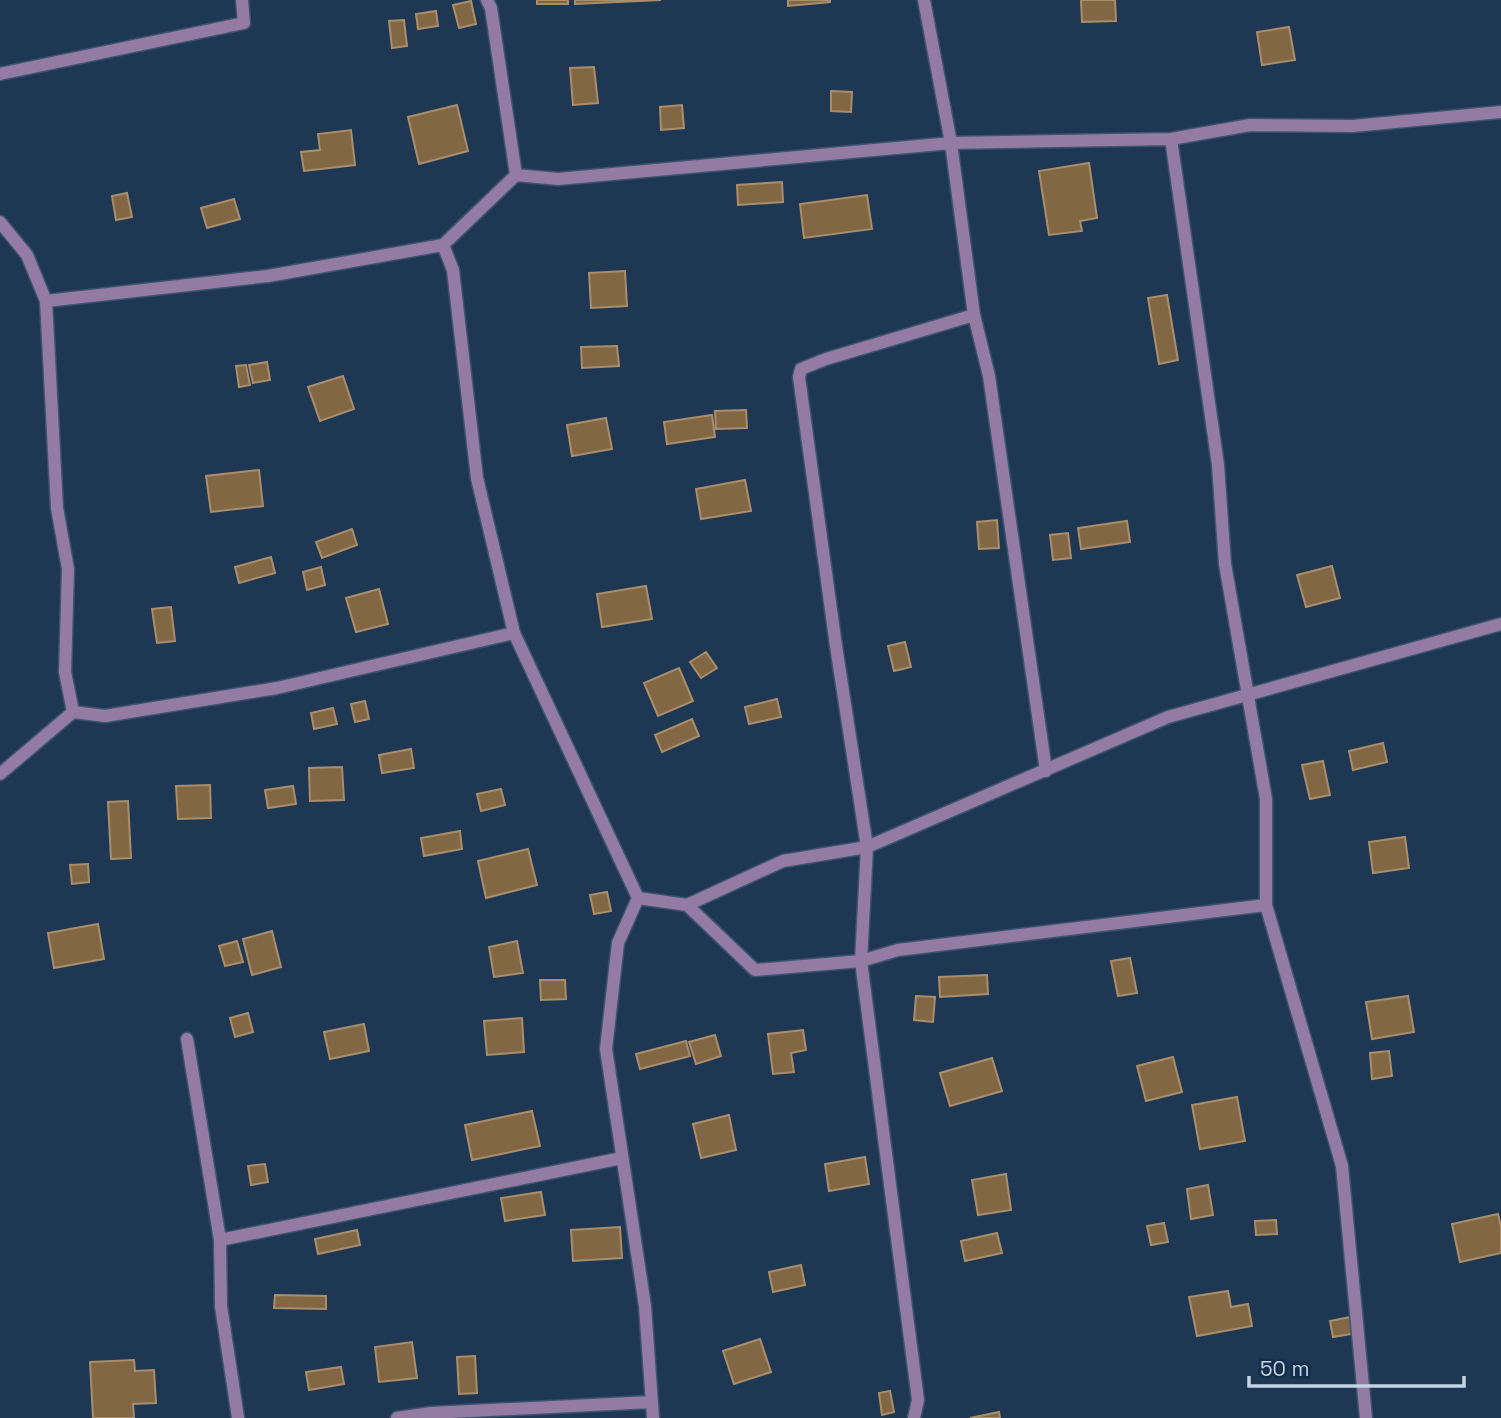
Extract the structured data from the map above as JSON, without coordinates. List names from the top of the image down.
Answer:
{
  "scale_bar": "50 m"
}
